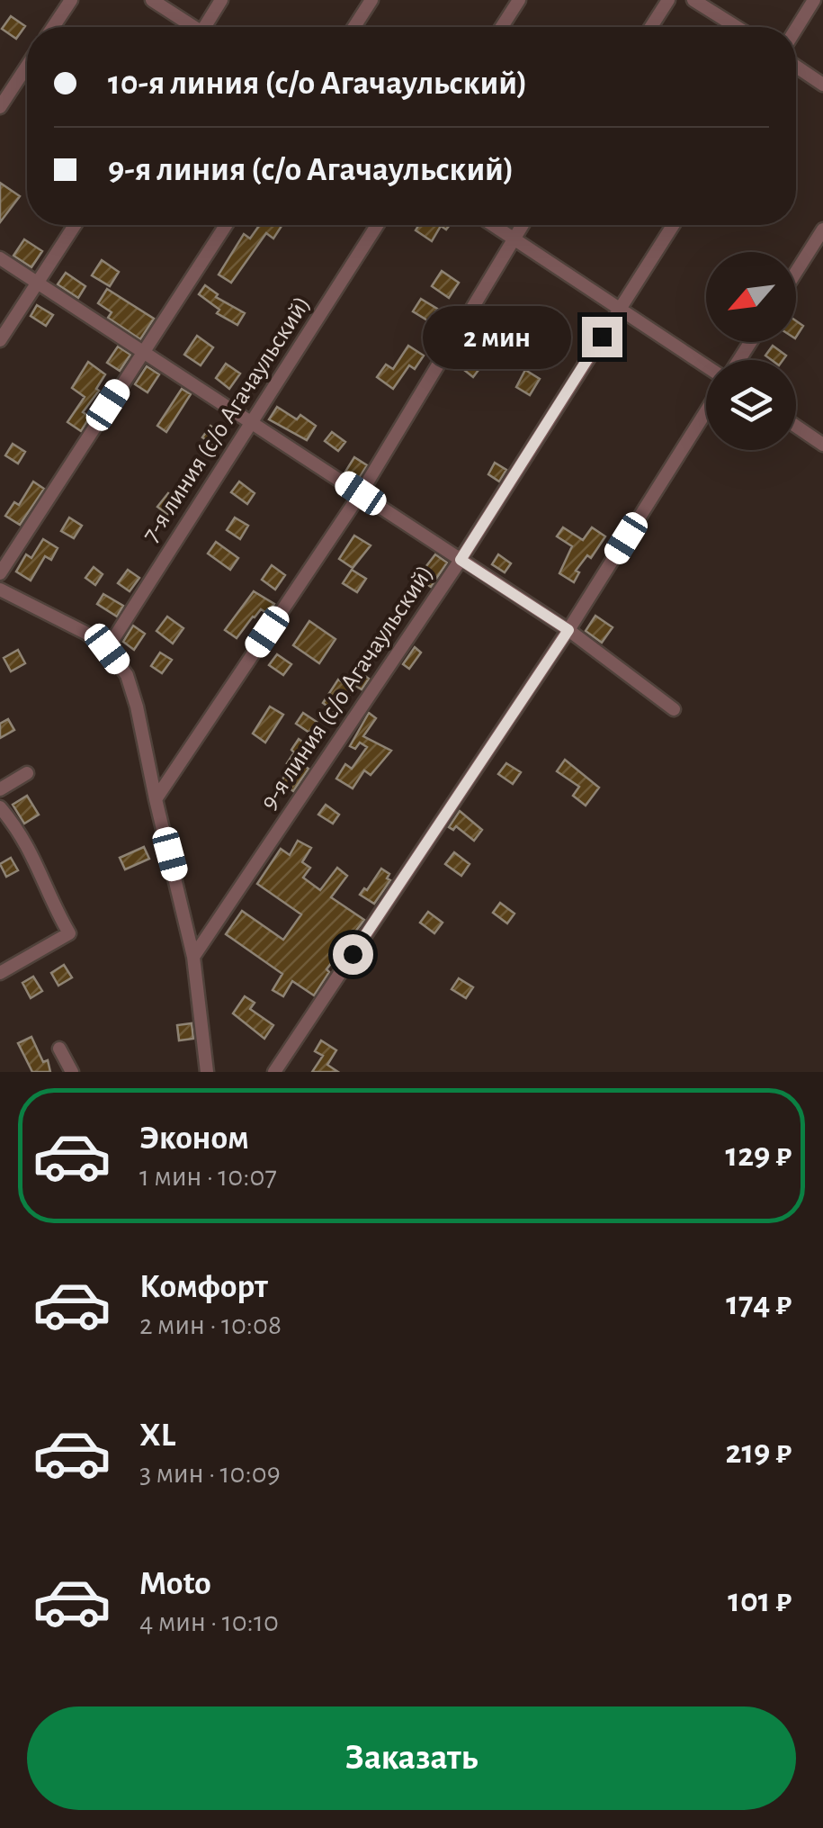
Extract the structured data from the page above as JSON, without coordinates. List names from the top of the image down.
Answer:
{
  "streets": {
    "street": ["7-я линия (с/о Агачаульский)", "9-я линия (с/о Агачаульский)"]
  },
  "north": "bottom left",
  "page": {
    "banner": ["10-я линия (с/о Агачаульский)", "9-я линия (с/о Агачаульский)"],
    "bubble": "2 мин",
    "list": [
      {
        "name": "Эконом",
        "note": "1 мин · 10:07",
        "value": "129 ₽"
      },
      {
        "name": "Комфорт",
        "note": "2 мин · 10:08",
        "value": "174 ₽"
      },
      {
        "name": "XL",
        "note": "3 мин · 10:09",
        "value": "219 ₽"
      },
      {
        "name": "Moto",
        "note": "4 мин · 10:10",
        "value": "101 ₽"
      }
    ],
    "buttons": "Заказать"
  }
}
